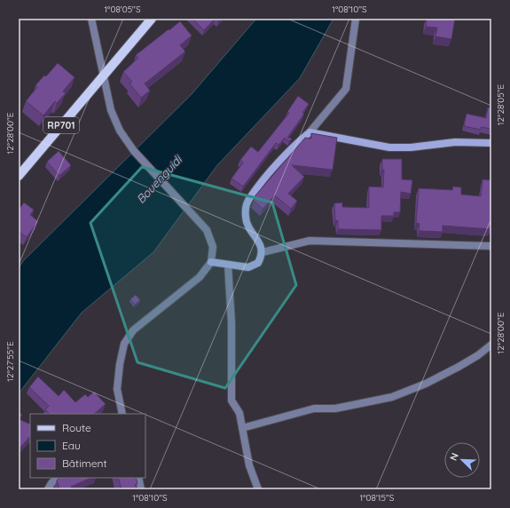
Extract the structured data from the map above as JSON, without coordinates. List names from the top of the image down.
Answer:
{
  "streets": {
    "main road": ["RP701"]
  },
  "water": ["Bouenguidi"],
  "legend": ["Route", "Eau", "Bâtiment"],
  "north": "top left",
  "coordinates": [
    "1°08'05\"S",
    "1°08'10\"S",
    "12°28'05\"E",
    "12°28'00\"E",
    "12°27'55\"E",
    "1°08'15\"S"
  ]
}
